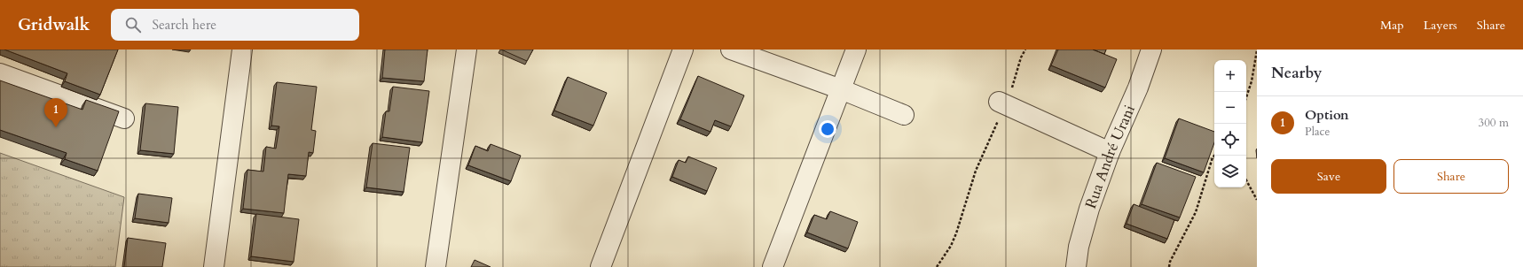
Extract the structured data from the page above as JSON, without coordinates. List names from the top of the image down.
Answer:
{
  "streets": {
    "street": ["Rua André Urani"]
  },
  "page": {
    "header": "Gridwalk",
    "search": "Search here",
    "nav": ["Map", "Layers", "Share"],
    "heading": "Nearby",
    "map_buttons": ["+", "−"],
    "list": [
      {
        "mark": "1",
        "name": "Option",
        "note": "Place",
        "value": "300 m"
      }
    ],
    "pins": "1",
    "buttons": ["Save", "Share"]
  }
}
